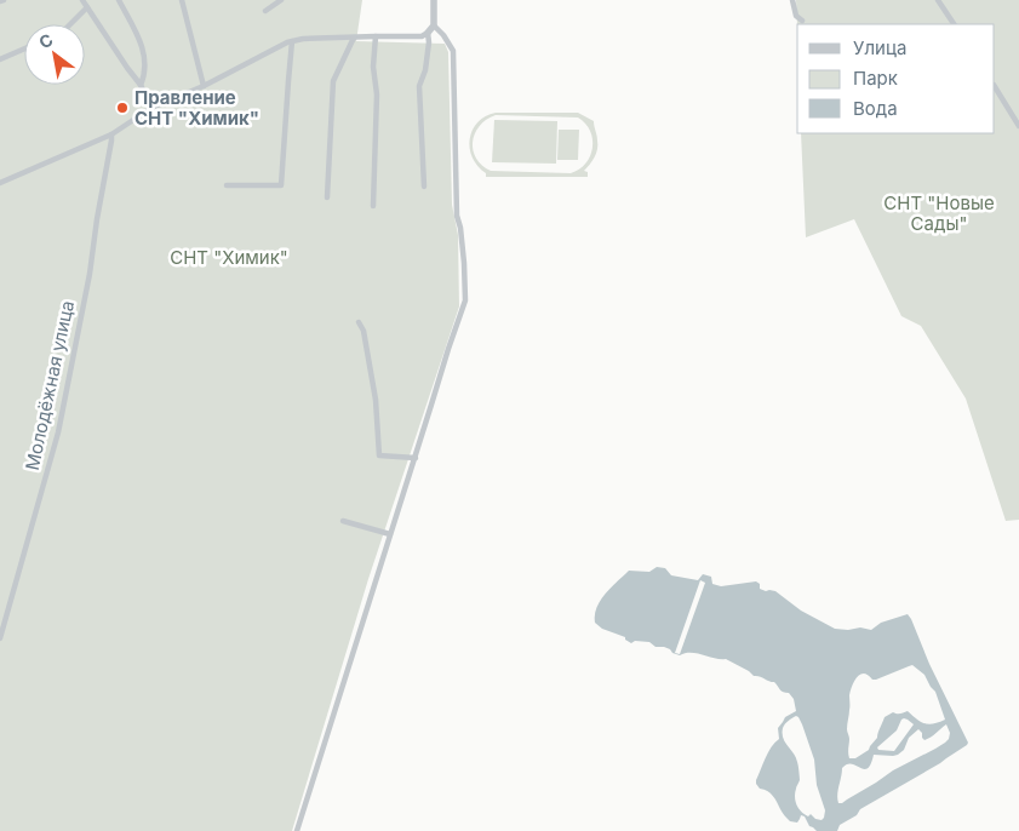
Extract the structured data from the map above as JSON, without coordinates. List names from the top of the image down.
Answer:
{
  "streets": {
    "street": ["Молодёжная улица"]
  },
  "parks": ["СНТ \"Новые Сады\"", "СНТ \"Химик\""],
  "places": ["Правление СНТ \"Химик\""],
  "legend": ["Улица", "Парк", "Вода"],
  "north": "top left"
}
